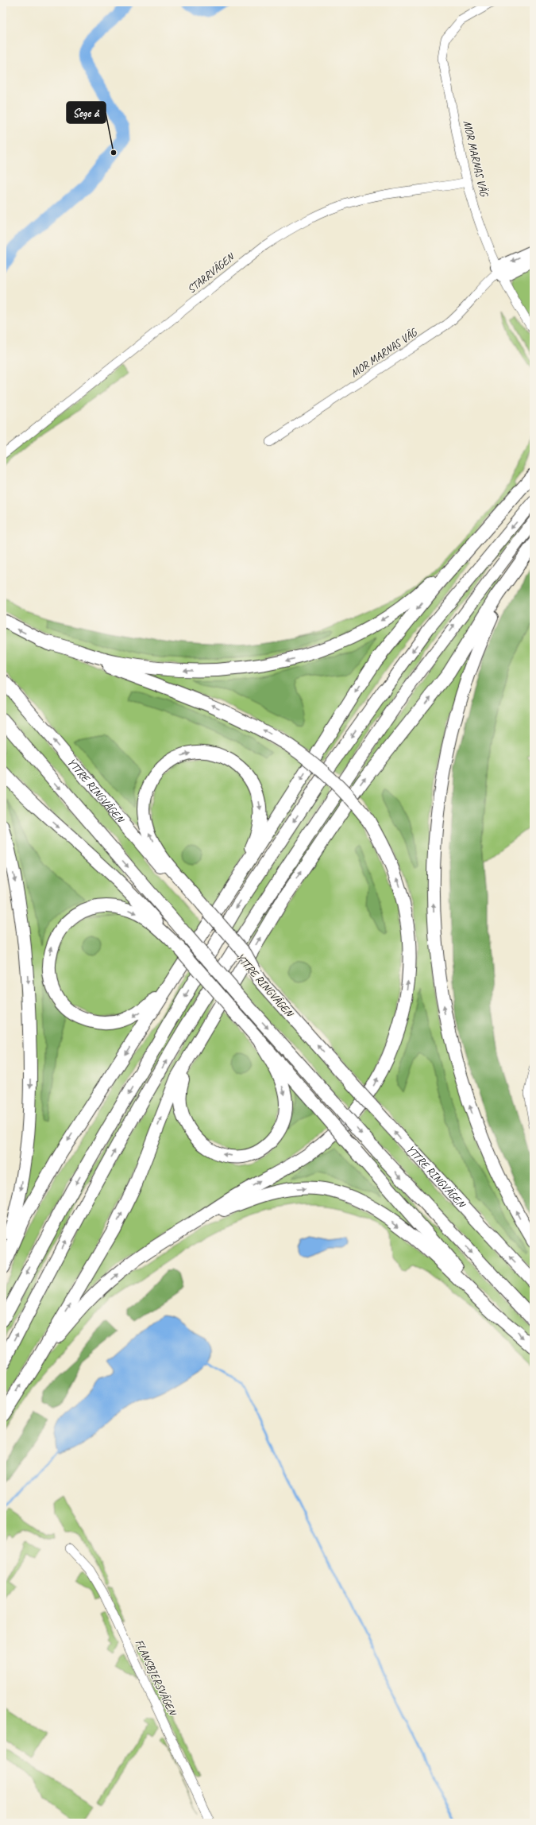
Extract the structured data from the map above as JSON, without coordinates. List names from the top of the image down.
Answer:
{
  "streets": {
    "highway": ["YTTRE RINGVÄGEN"],
    "street": ["MOR MARNAS VÄG", "STARRVÄGEN", "FLANSBJERSVÄGEN"]
  },
  "crossings": [
    ["MOR MARNAS VÄG", "STARRVÄGEN"]
  ],
  "places": ["Sege å"]
}
